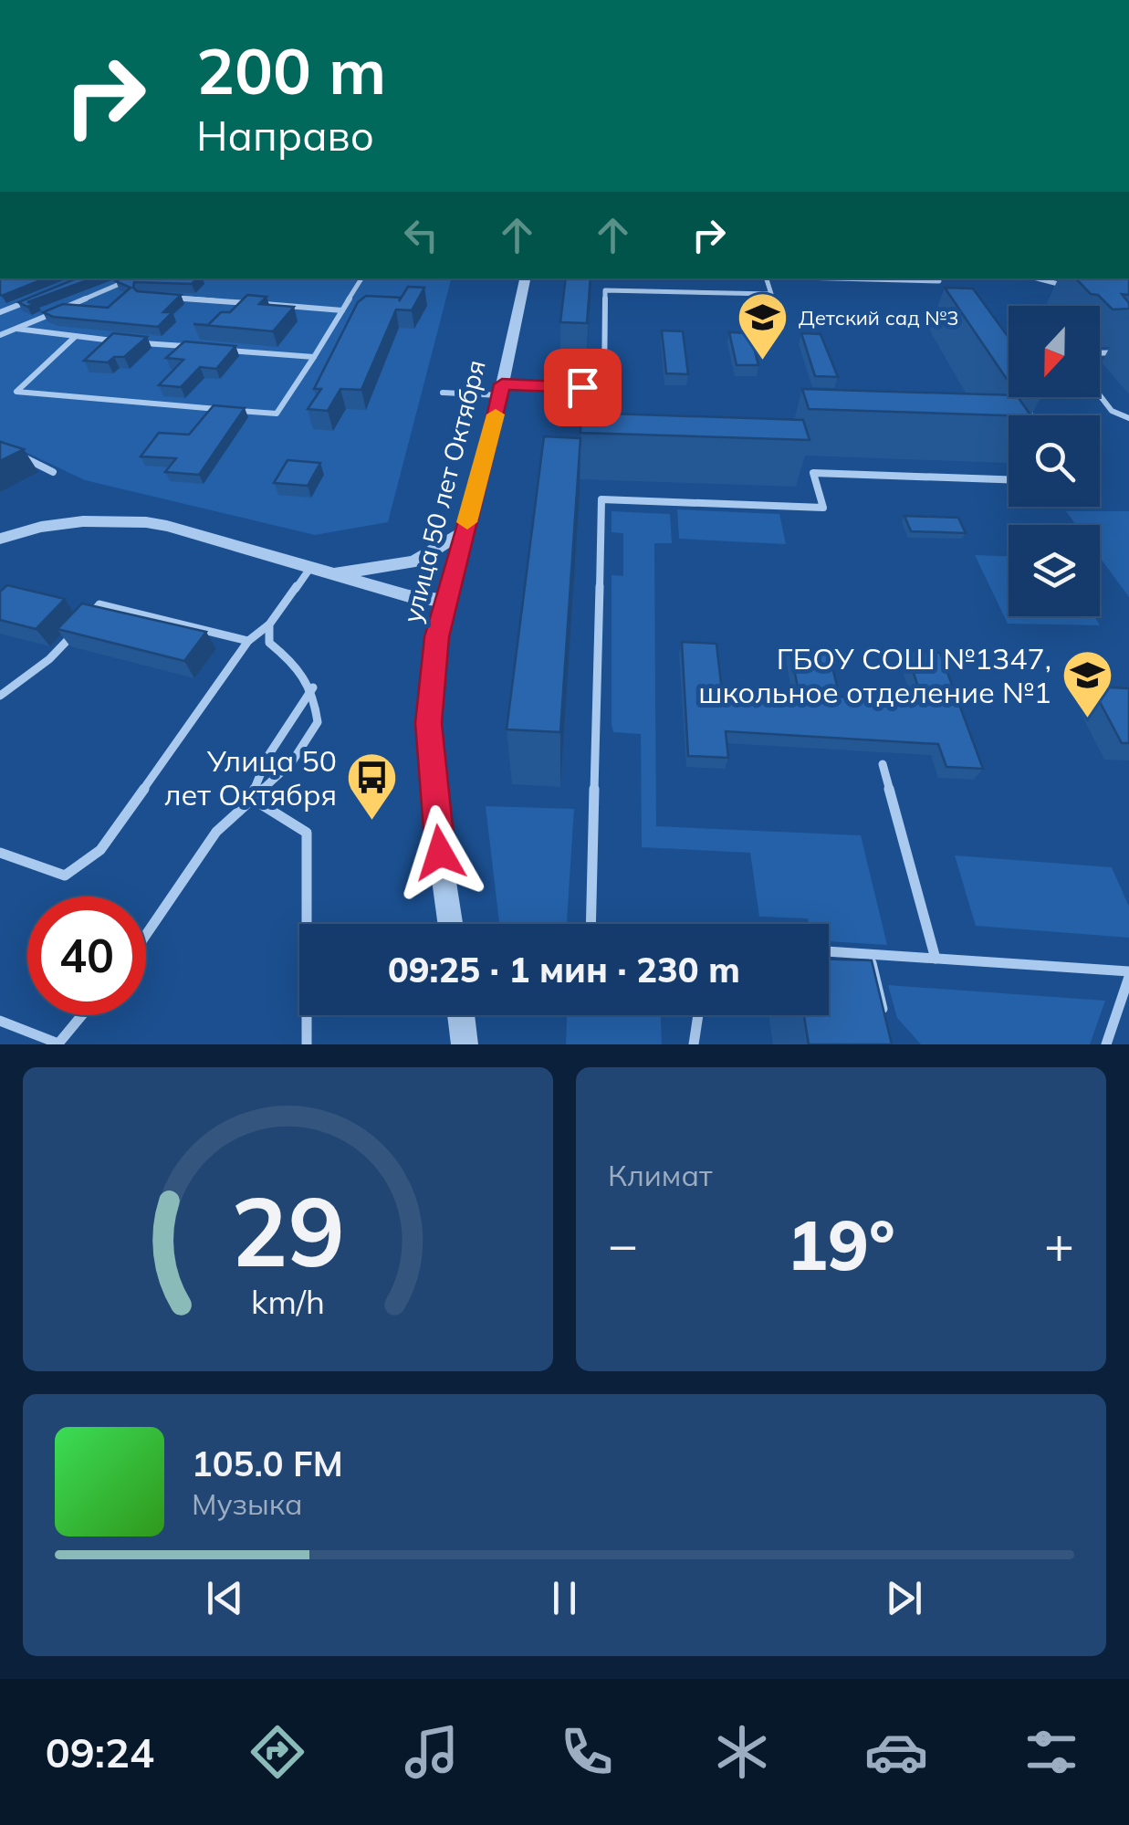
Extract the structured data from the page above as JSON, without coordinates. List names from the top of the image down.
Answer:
{
  "streets": {
    "street": ["улица 50 лет Октября"]
  },
  "places": {
    "school or university": ["Детский сад №3", "ГБОУ СОШ №1347, школьное отделение №1"],
    "bus stop": ["Улица 50 лет Октября"]
  },
  "north": "bottom",
  "page": {
    "turn": ["200 m", "Направо"],
    "limit": "40",
    "trip": "09:25 · 1 мин · 230 m",
    "tile": "Климат",
    "heat": ["−", "19°", "+"],
    "song": ["105.0 FM", "Музыка"],
    "tabs": "09:24",
    "gauge": ["29", "km/h"]
  }
}
